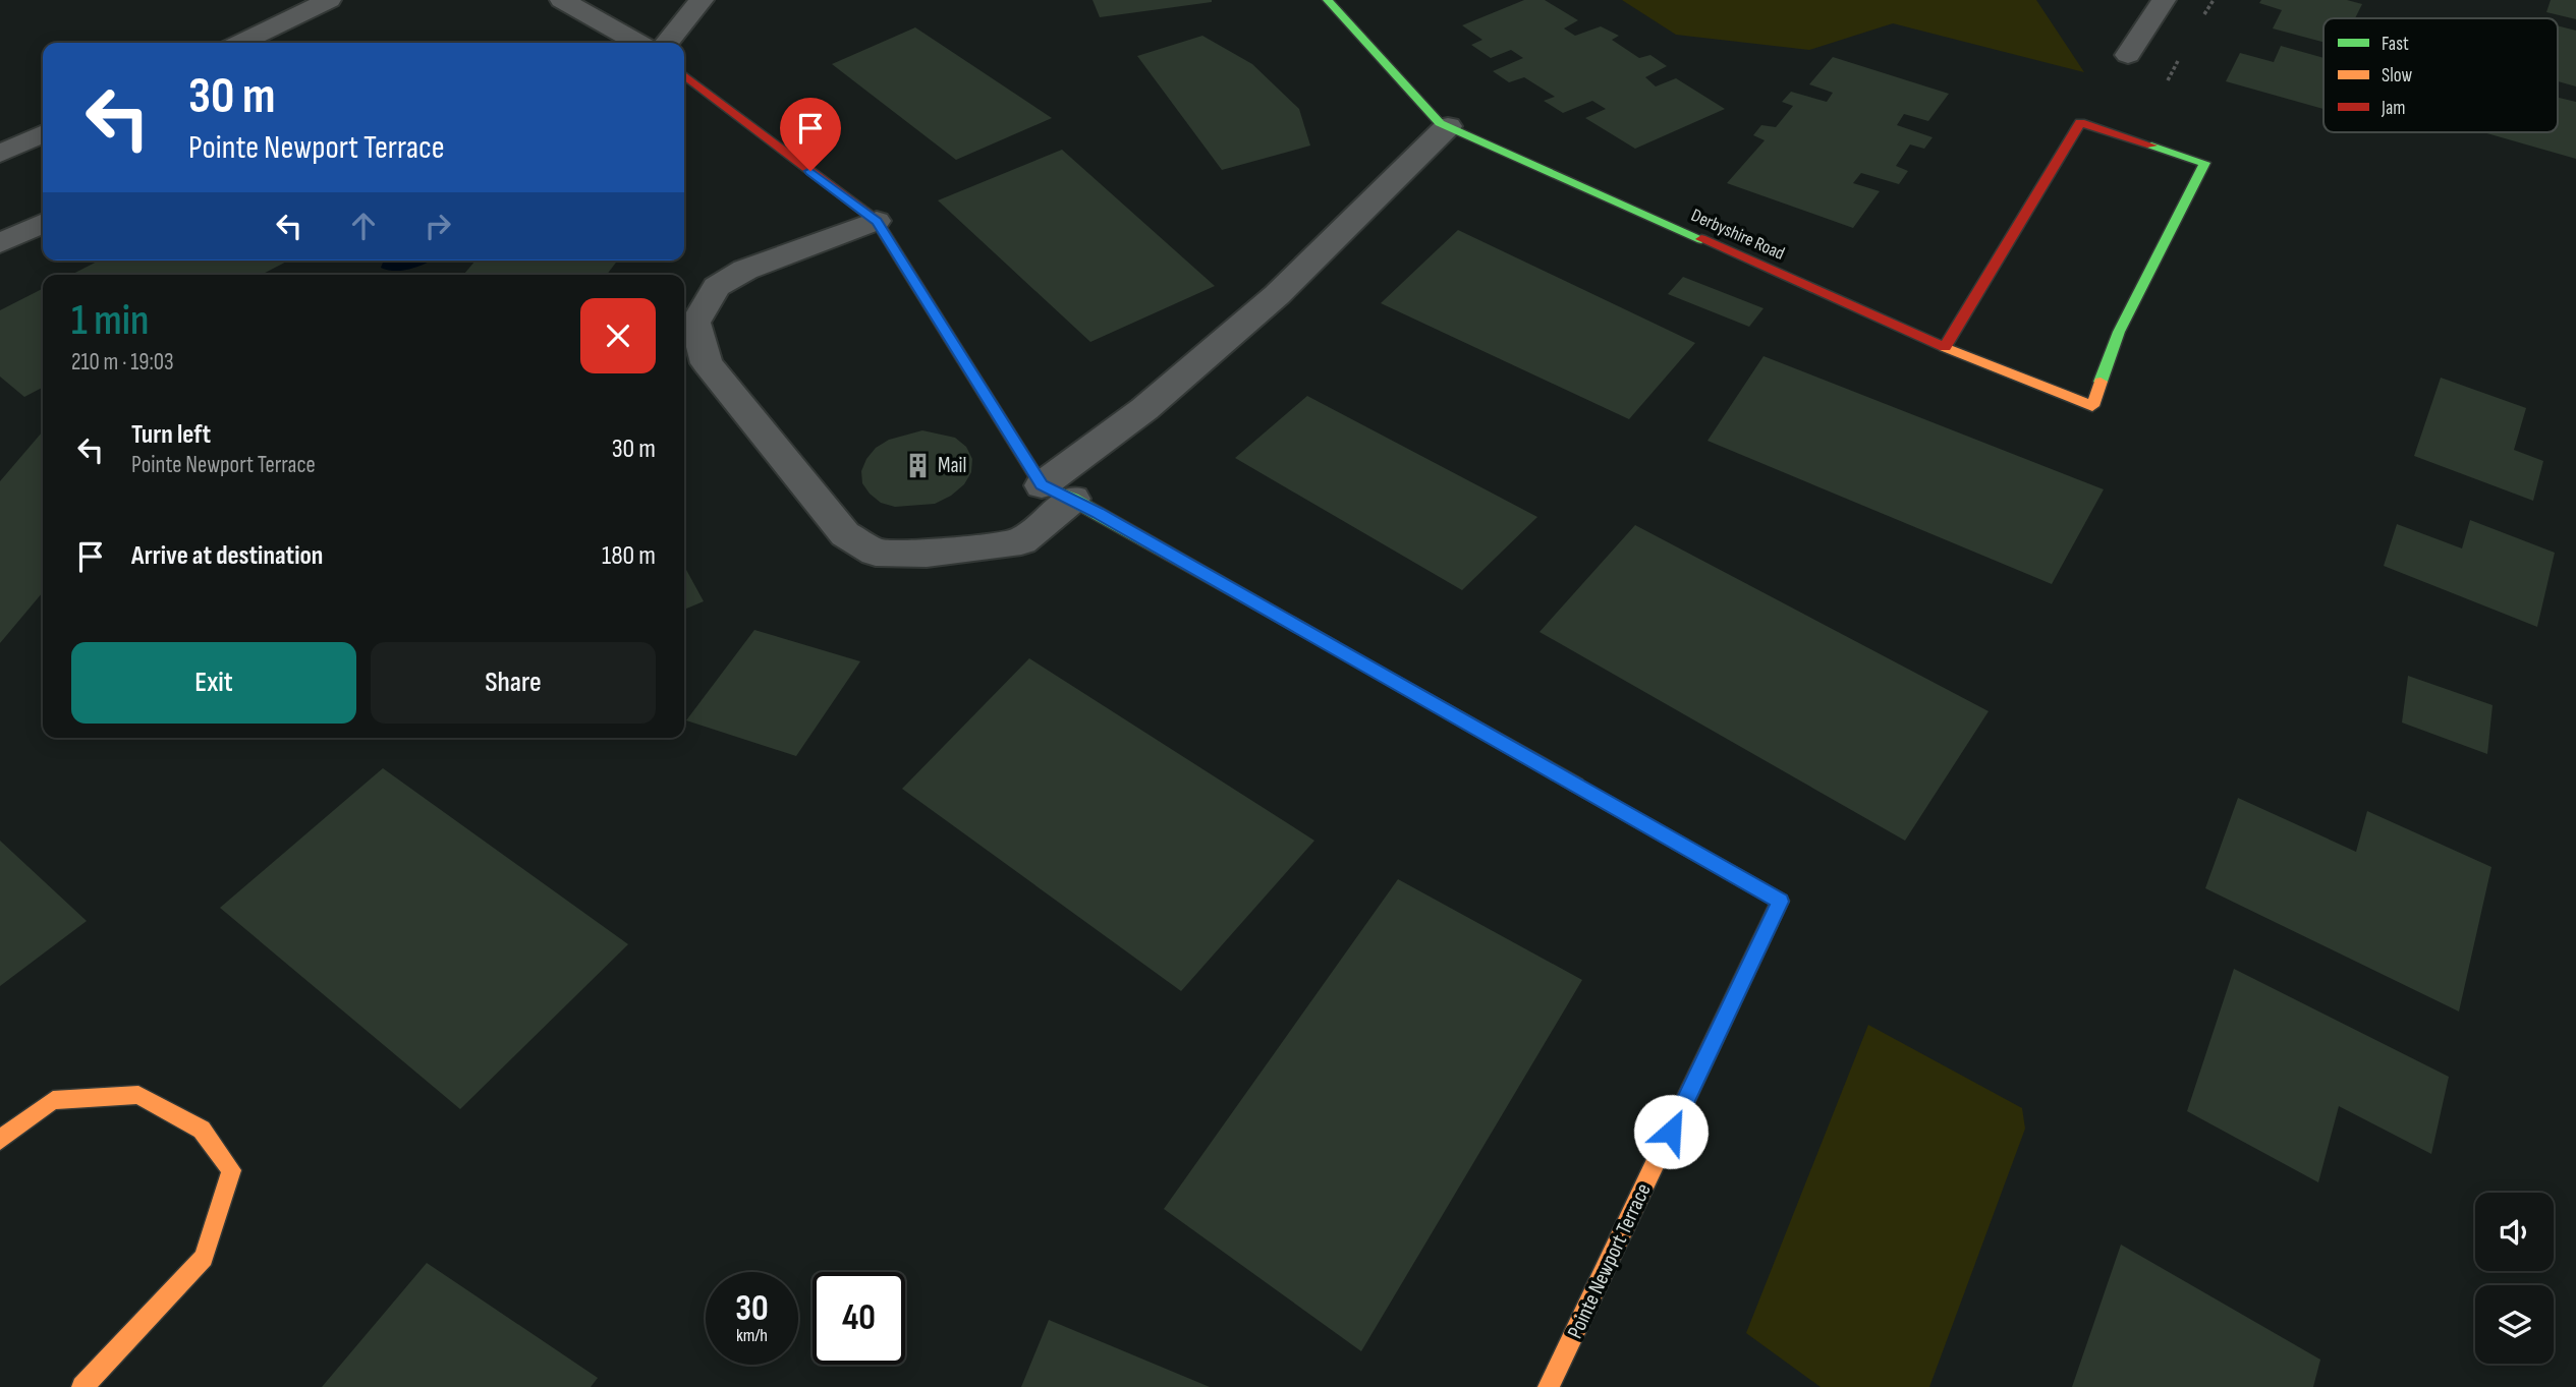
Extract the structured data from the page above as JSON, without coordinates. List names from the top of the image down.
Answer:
{
  "streets": {
    "street": ["Derbyshire Road", "Pointe Newport Terrace"]
  },
  "places": {
    "building": ["Mail"]
  },
  "legend": ["Fast", "Slow", "Jam"],
  "page": {
    "turn": ["30 m", "Pointe Newport Terrace"],
    "heading": ["1 min", "210 m · 19:03"],
    "list": [
      {
        "name": "Turn left",
        "note": "Pointe Newport Terrace",
        "value": "30 m"
      },
      {
        "name": "Arrive at destination",
        "value": "180 m"
      }
    ],
    "buttons": ["Exit", "Share"],
    "speed": "30 km/h",
    "limit": "40"
  }
}
